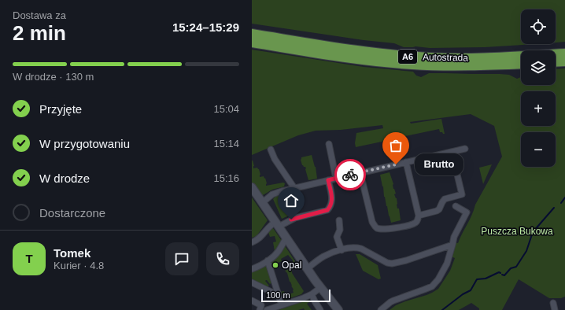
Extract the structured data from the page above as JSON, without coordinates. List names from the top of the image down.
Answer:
{
  "streets": {
    "highway": ["A6", "Autostrada"]
  },
  "parks": ["Puszcza Bukowa"],
  "places": ["Brutto", "Opal"],
  "scale_bar": "100 m",
  "page": {
    "heading": ["2 min", "Dostawa za", "15:24–15:29"],
    "panel": ["Tomek", "Kurier · 4.8"],
    "map_buttons": ["+", "−"],
    "bar": "W drodze · 130 m",
    "list": [
      ["Przyjęte", "15:04"],
      ["W przygotowaniu", "15:14"],
      ["W drodze", "15:16"],
      "Dostarczone"
    ],
    "bubble": "Brutto",
    "round": "T",
    "scale": "100 m"
  }
}
